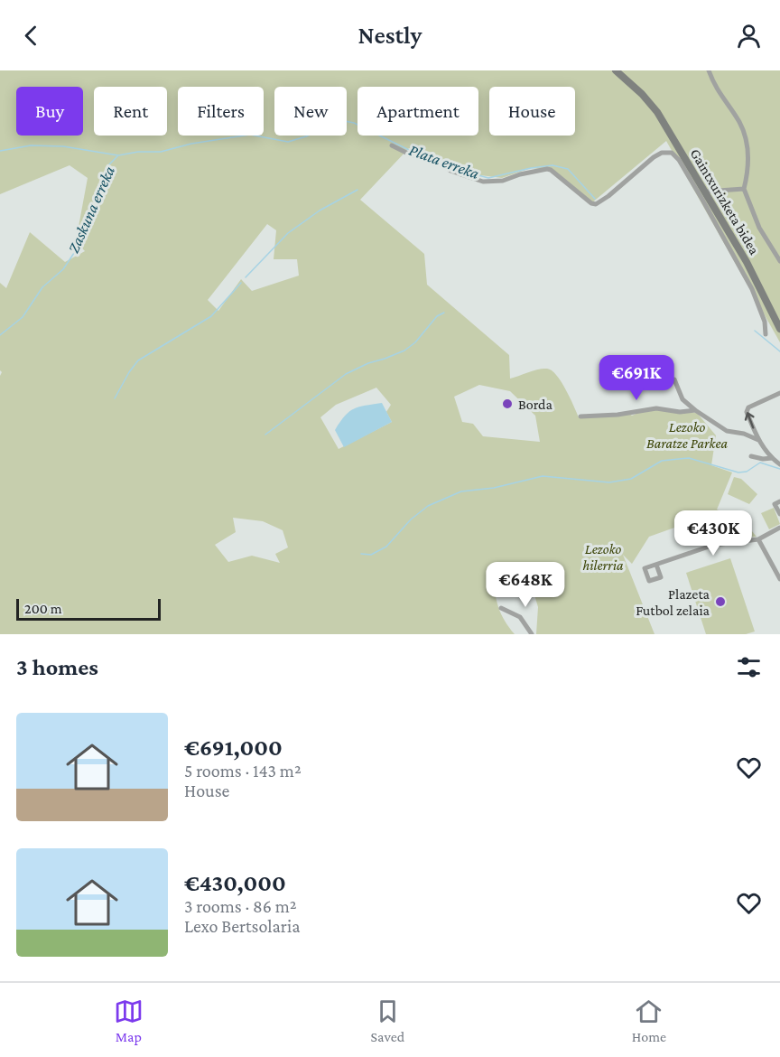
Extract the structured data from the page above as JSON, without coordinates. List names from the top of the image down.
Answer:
{
  "streets": {
    "main road": ["Gaintxurizketa bidea"]
  },
  "water": ["Plata erreka", "Zaskuna erreka"],
  "parks": ["Lezoko Baratze Parkea", "Lezoko hilerria"],
  "places": ["Borda", "Plazeta Futbol zelaia"],
  "scale_bar": "200 m",
  "page": {
    "header": "Nestly",
    "chip": [
      "Buy",
      "Rent",
      "Filters",
      "New",
      "Apartment",
      "House"
    ],
    "price": ["€691K", "€430K", "€648K"],
    "scale": "200 m",
    "heading": "3 homes",
    "list": [
      {
        "name": "€691,000",
        "note": "5 rooms · 143 m² · House"
      },
      {
        "name": "€430,000",
        "note": "3 rooms · 86 m² · Lexo Bertsolaria"
      }
    ],
    "tabs": ["Map", "Saved", "Home"]
  }
}
